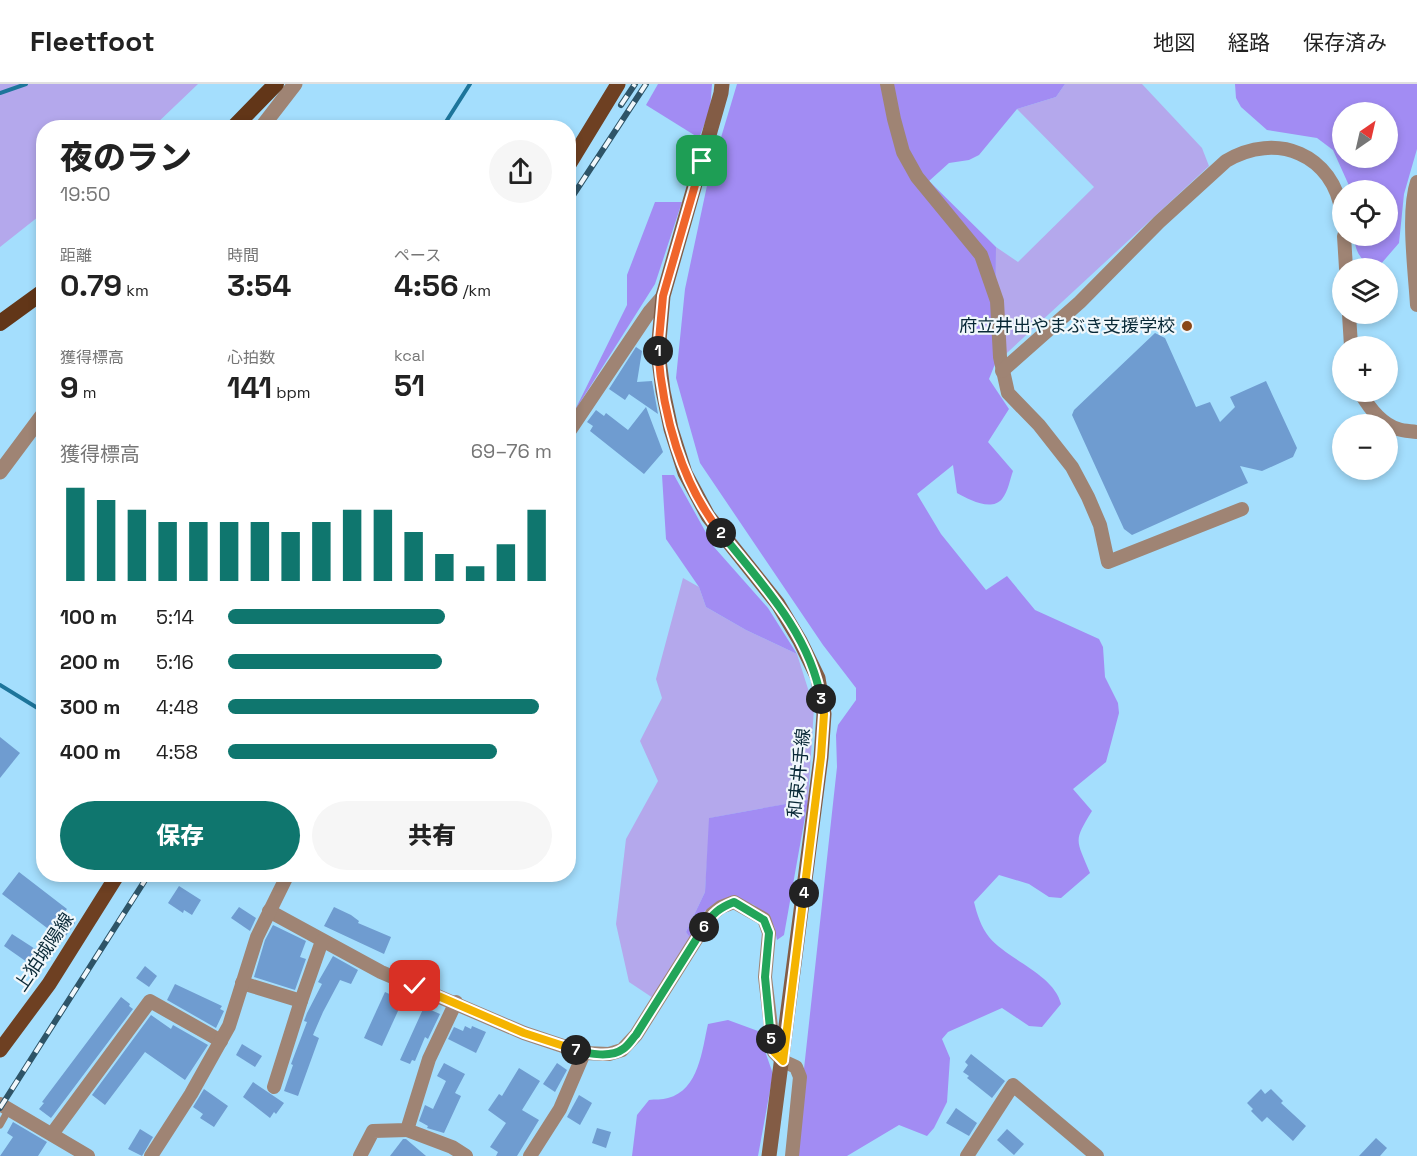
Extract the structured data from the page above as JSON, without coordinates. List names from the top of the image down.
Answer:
{
  "streets": {
    "main road": ["和束井手線", "上狛城陽線"]
  },
  "places": ["府立井出やまぶき支援学校"],
  "north": "top right",
  "page": {
    "header": "Fleetfoot",
    "nav": ["地図", "経路", "保存済み"],
    "map_buttons": ["+", "−"],
    "heading": ["夜のラン", "19:50"],
    "stats": [
      ["距離", "0.79 km"],
      ["時間", "3:54"],
      ["ペース", "4:56 /km"],
      ["獲得標高", "9 m"],
      ["心拍数", "141 bpm"],
      ["kcal", "51"]
    ],
    "pins": [
      "1",
      "2",
      "3",
      "4",
      "6",
      "5",
      "7"
    ],
    "chart": ["獲得標高", "69–76 m"],
    "list": [
      {
        "name": "100 m",
        "note": "5:14"
      },
      {
        "name": "200 m",
        "note": "5:16"
      },
      {
        "name": "300 m",
        "note": "4:48"
      },
      {
        "name": "400 m",
        "note": "4:58"
      }
    ],
    "buttons": ["保存", "共有"]
  }
}
